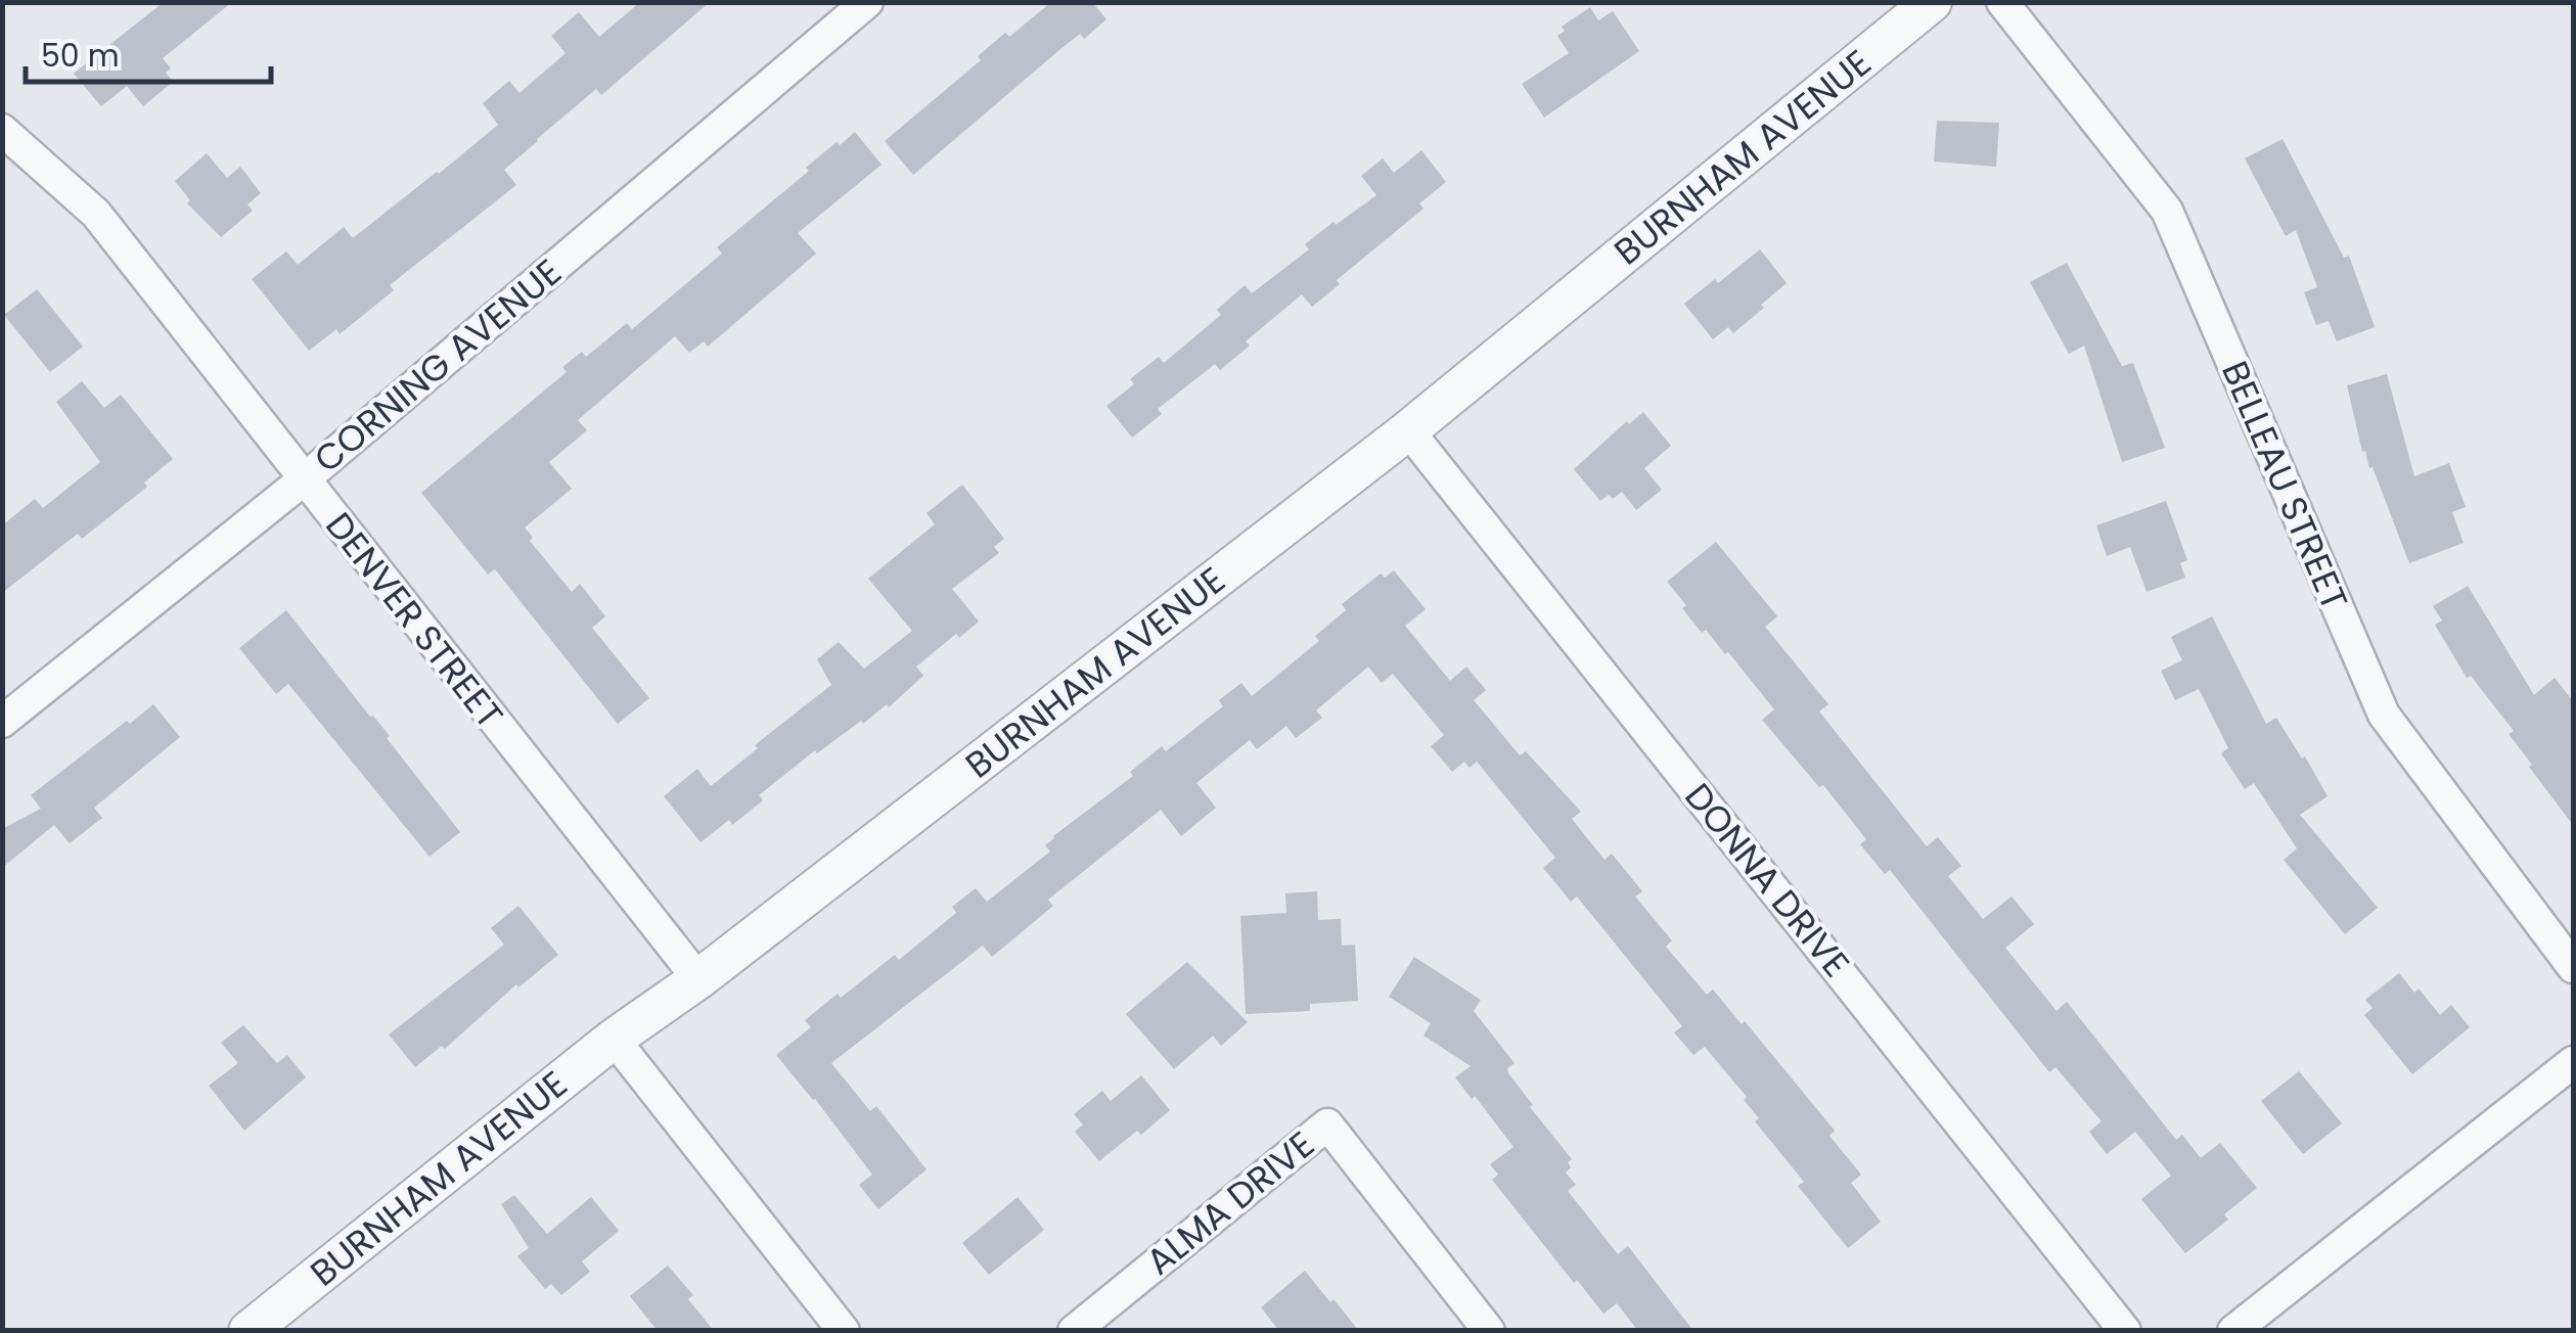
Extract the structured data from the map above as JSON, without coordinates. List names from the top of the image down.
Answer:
{
  "streets": {
    "street": [
      "BURNHAM AVENUE",
      "CORNING AVENUE",
      "BELLEAU STREET",
      "DENVER STREET",
      "DONNA DRIVE",
      "ALMA DRIVE"
    ]
  },
  "crossings": [
    ["BURNHAM AVENUE", "DENVER STREET"],
    ["BURNHAM AVENUE", "DONNA DRIVE"],
    ["CORNING AVENUE", "DENVER STREET"]
  ],
  "scale_bar": "50 m"
}
